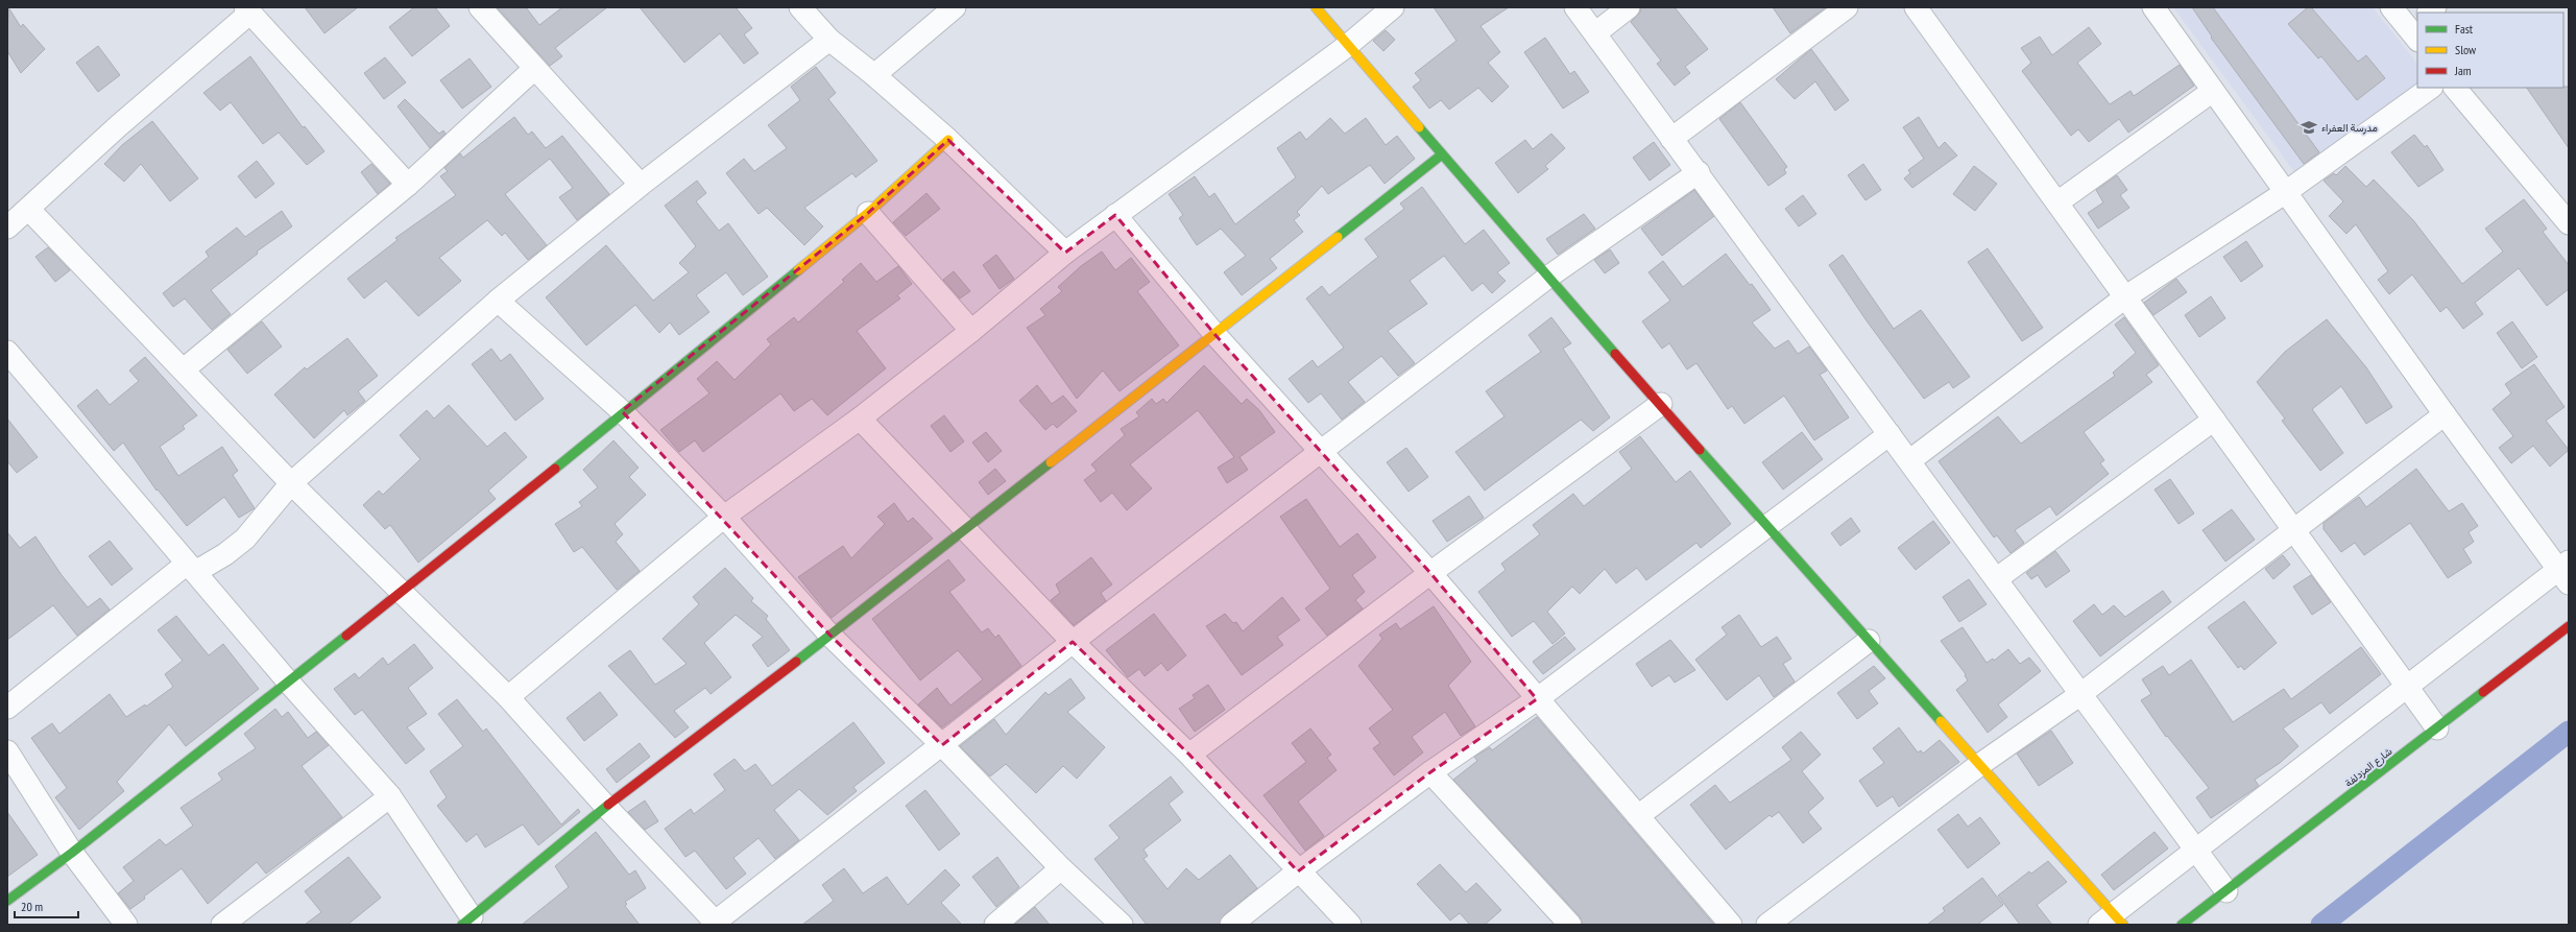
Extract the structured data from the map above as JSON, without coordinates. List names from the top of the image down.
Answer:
{
  "streets": {
    "street": ["شارع المزدلفة"]
  },
  "places": {
    "school or university": ["مدرسة العفراء"]
  },
  "legend": ["Fast", "Slow", "Jam"],
  "scale_bar": "20 m"
}
